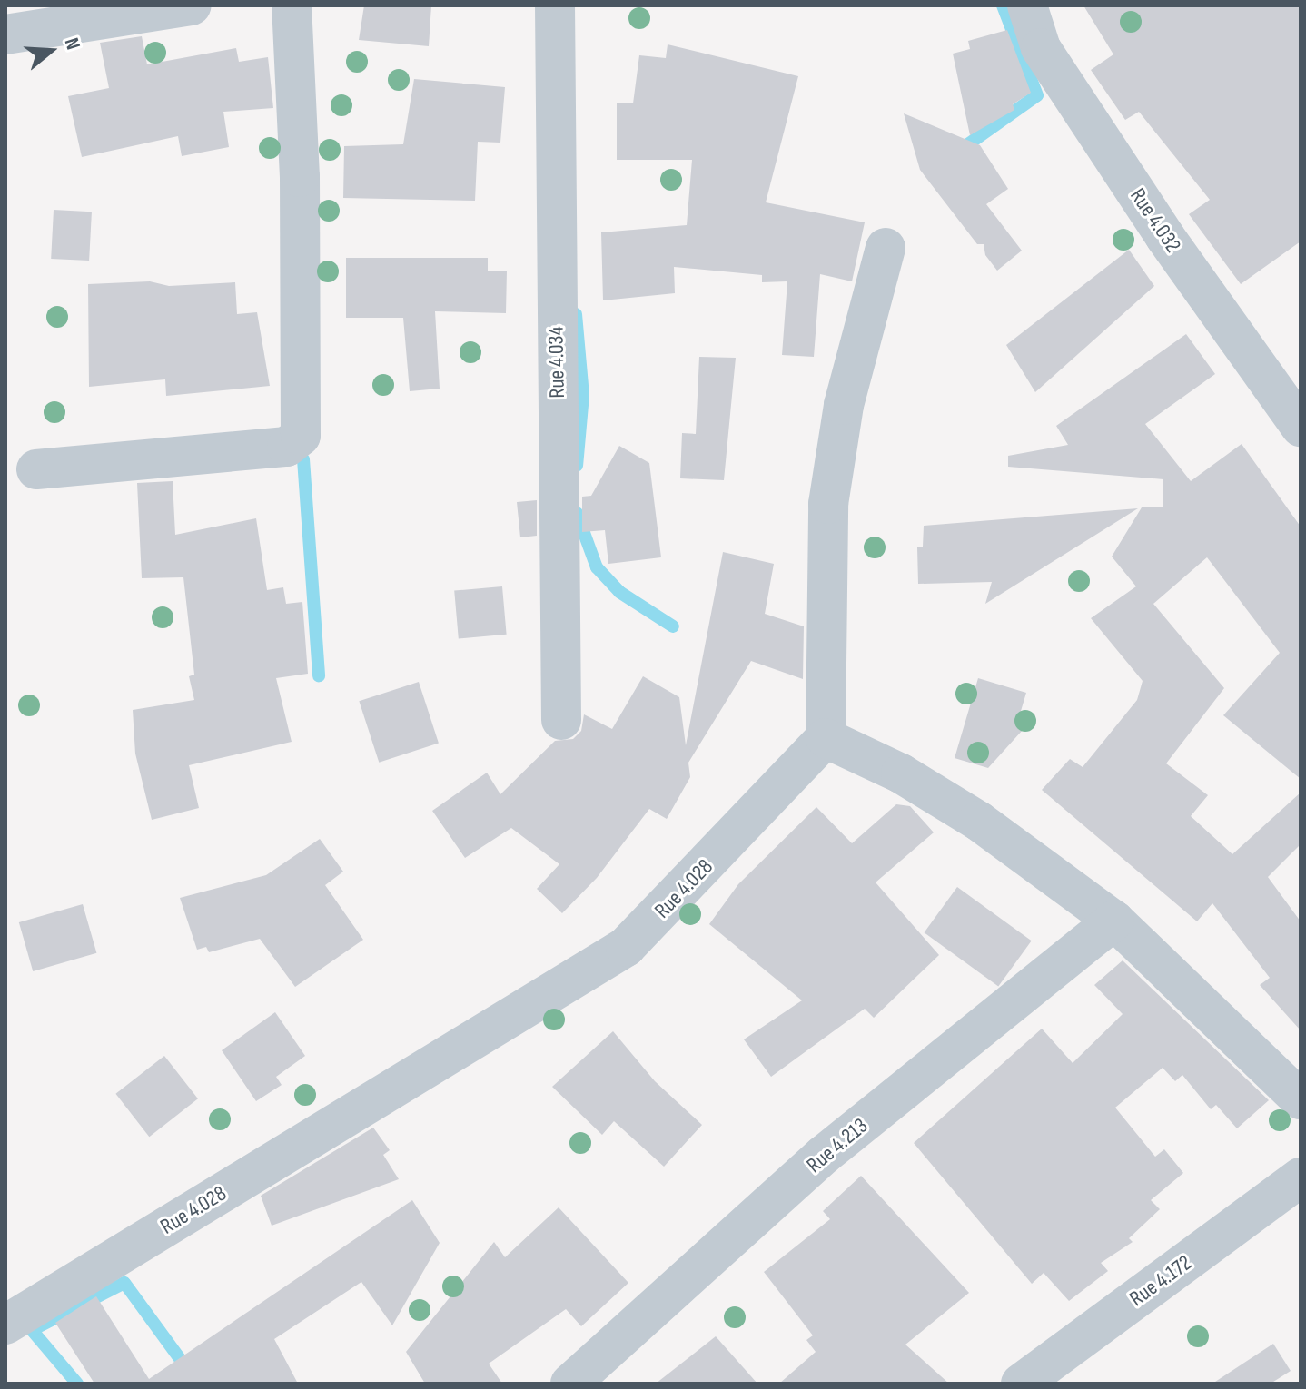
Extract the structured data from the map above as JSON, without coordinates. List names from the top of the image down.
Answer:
{
  "streets": {
    "street": [
      "Rue 4.032",
      "Rue 4.034",
      "Rue 4.028",
      "Rue 4.213",
      "Rue 4.172"
    ]
  },
  "north": "right"
}
